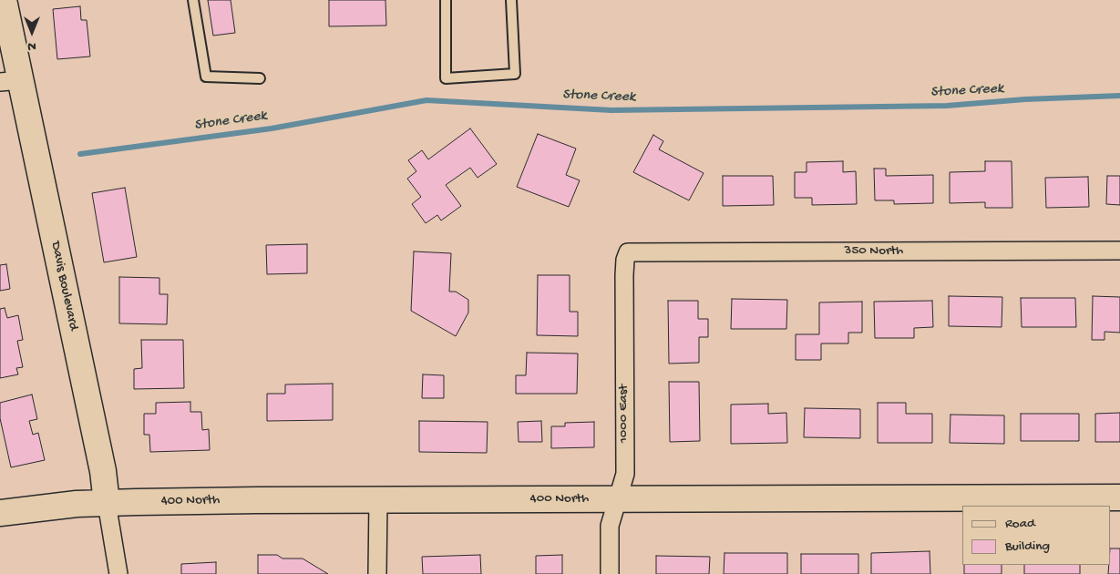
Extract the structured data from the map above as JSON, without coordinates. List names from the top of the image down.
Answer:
{
  "streets": {
    "main road": ["Davis Boulevard", "400 North"],
    "street": ["350 North", "1000 East"]
  },
  "crossings": [
    ["350 North", "1000 East"],
    ["Davis Boulevard", "400 North"],
    ["1000 East", "400 North"]
  ],
  "water": ["Stone Creek"],
  "legend": ["Road", "Building"],
  "north": "bottom"
}
